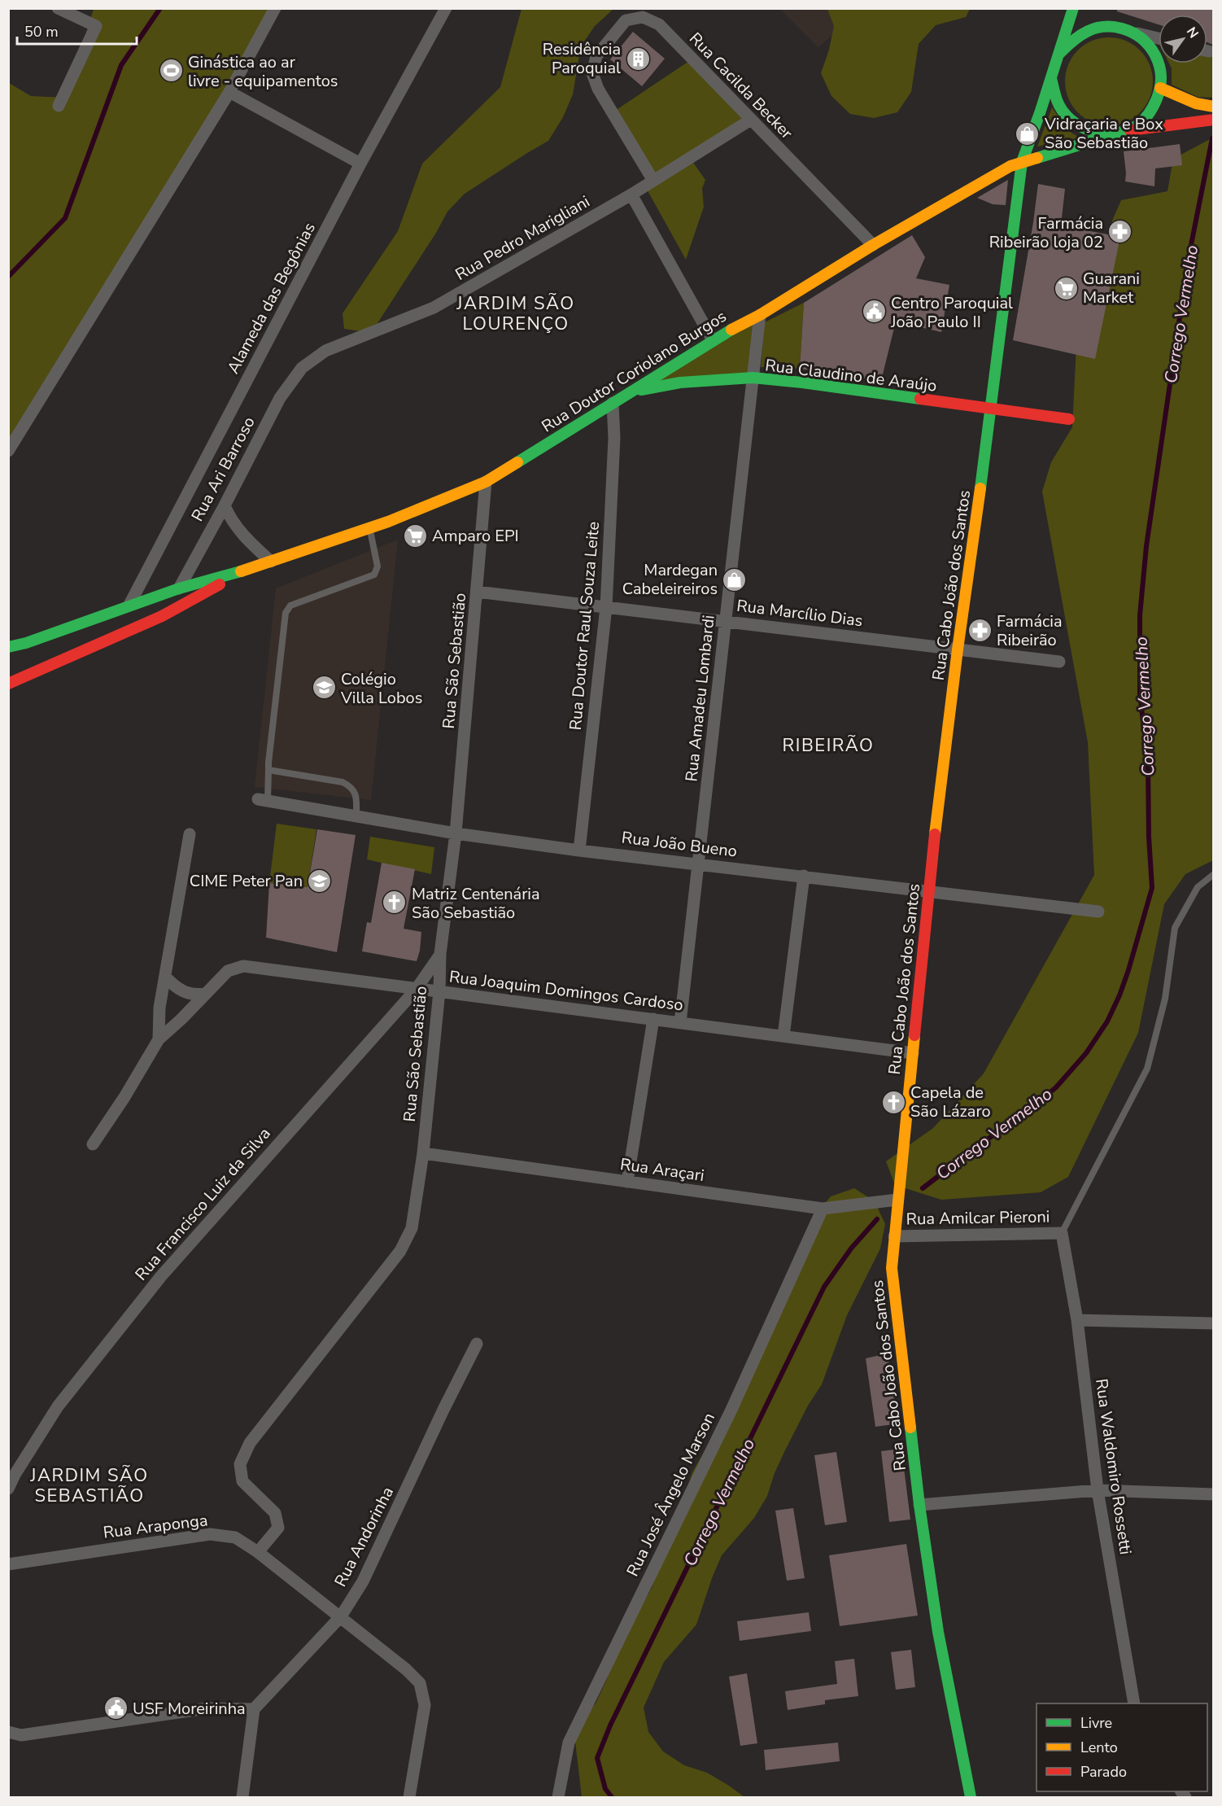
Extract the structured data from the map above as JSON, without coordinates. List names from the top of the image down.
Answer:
{
  "streets": {
    "street": [
      "Rua Cacilda Becker",
      "Rua Pedro Marigliani",
      "Alameda das Begônias",
      "Rua Doutor Coriolano Burgos",
      "Rua Claudino de Araújo",
      "Rua Ari Barroso",
      "Rua Cabo João dos Santos",
      "Rua Marcílio Dias",
      "Rua Doutor Raul Souza Leite",
      "Rua São Sebastião",
      "Rua Amadeu Lombardi",
      "Rua João Bueno",
      "Rua Joaquim Domingos Cardoso",
      "Rua Araçari",
      "Rua Francisco Luiz da Silva",
      "Rua Amilcar Pieroni",
      "Rua Waldomiro Rossetti",
      "Rua José Ângelo Marson",
      "Rua Araponga",
      "Rua Andorinha"
    ]
  },
  "crossings": [
    ["Rua Cacilda Becker", "Rua Pedro Marigliani"],
    ["Rua Cacilda Becker", "Rua Doutor Coriolano Burgos"],
    ["Rua Pedro Marigliani", "Rua Ari Barroso"],
    ["Rua Doutor Coriolano Burgos", "Rua Claudino de Araújo"],
    ["Rua Doutor Coriolano Burgos", "Rua Cabo João dos Santos"],
    ["Rua Doutor Coriolano Burgos", "Rua Doutor Raul Souza Leite"],
    ["Rua Doutor Coriolano Burgos", "Rua São Sebastião"],
    ["Rua Doutor Coriolano Burgos", "Rua Amadeu Lombardi"],
    ["Rua Claudino de Araújo", "Rua Cabo João dos Santos"],
    ["Rua Claudino de Araújo", "Rua Amadeu Lombardi"],
    ["Rua Cabo João dos Santos", "Rua Marcílio Dias"],
    ["Rua Cabo João dos Santos", "Rua João Bueno"],
    ["Rua Cabo João dos Santos", "Rua Joaquim Domingos Cardoso"],
    ["Rua Cabo João dos Santos", "Rua Araçari"],
    ["Rua Cabo João dos Santos", "Rua Amilcar Pieroni"],
    ["Rua Marcílio Dias", "Rua Doutor Raul Souza Leite"],
    ["Rua Marcílio Dias", "Rua São Sebastião"],
    ["Rua Marcílio Dias", "Rua Amadeu Lombardi"],
    ["Rua Doutor Raul Souza Leite", "Rua João Bueno"],
    ["Rua São Sebastião", "Rua João Bueno"],
    ["Rua São Sebastião", "Rua Joaquim Domingos Cardoso"],
    ["Rua São Sebastião", "Rua Araçari"],
    ["Rua São Sebastião", "Rua Francisco Luiz da Silva"],
    ["Rua São Sebastião", "Rua Araponga"],
    ["Rua Amadeu Lombardi", "Rua João Bueno"],
    ["Rua Amadeu Lombardi", "Rua Joaquim Domingos Cardoso"],
    ["Rua Joaquim Domingos Cardoso", "Rua Francisco Luiz da Silva"],
    ["Rua Araçari", "Rua José Ângelo Marson"],
    ["Rua Amilcar Pieroni", "Rua Waldomiro Rossetti"],
    ["Rua Araponga", "Rua Andorinha"]
  ],
  "districts": ["JARDIM SÃO LOURENÇO", "RIBEIRÃO", "JARDIM SÃO SEBASTIÃO"],
  "water": ["Corrego Vermelho"],
  "places": {
    "building": ["Residência Paroquial"],
    "sports": ["Ginástica ao ar livre - equipamentos"],
    "shop": ["Vidraçaria e Box São Sebastião", "Mardegan Cabeleireiros"],
    "pharmacy": ["Farmácia Ribeirão loja 02", "Farmácia Ribeirão"],
    "supermarket": ["Guarani Market", "Amparo EPI"],
    "public building": ["Centro Paroquial João Paulo II", "USF Moreirinha"],
    "school or university": ["Colégio Villa Lobos", "CIME Peter Pan"],
    "church": ["Matriz Centenária São Sebastião", "Capela de São Lázaro"]
  },
  "legend": ["Livre", "Lento", "Parado"],
  "scale_bar": "50 m",
  "north": "top right"
}
